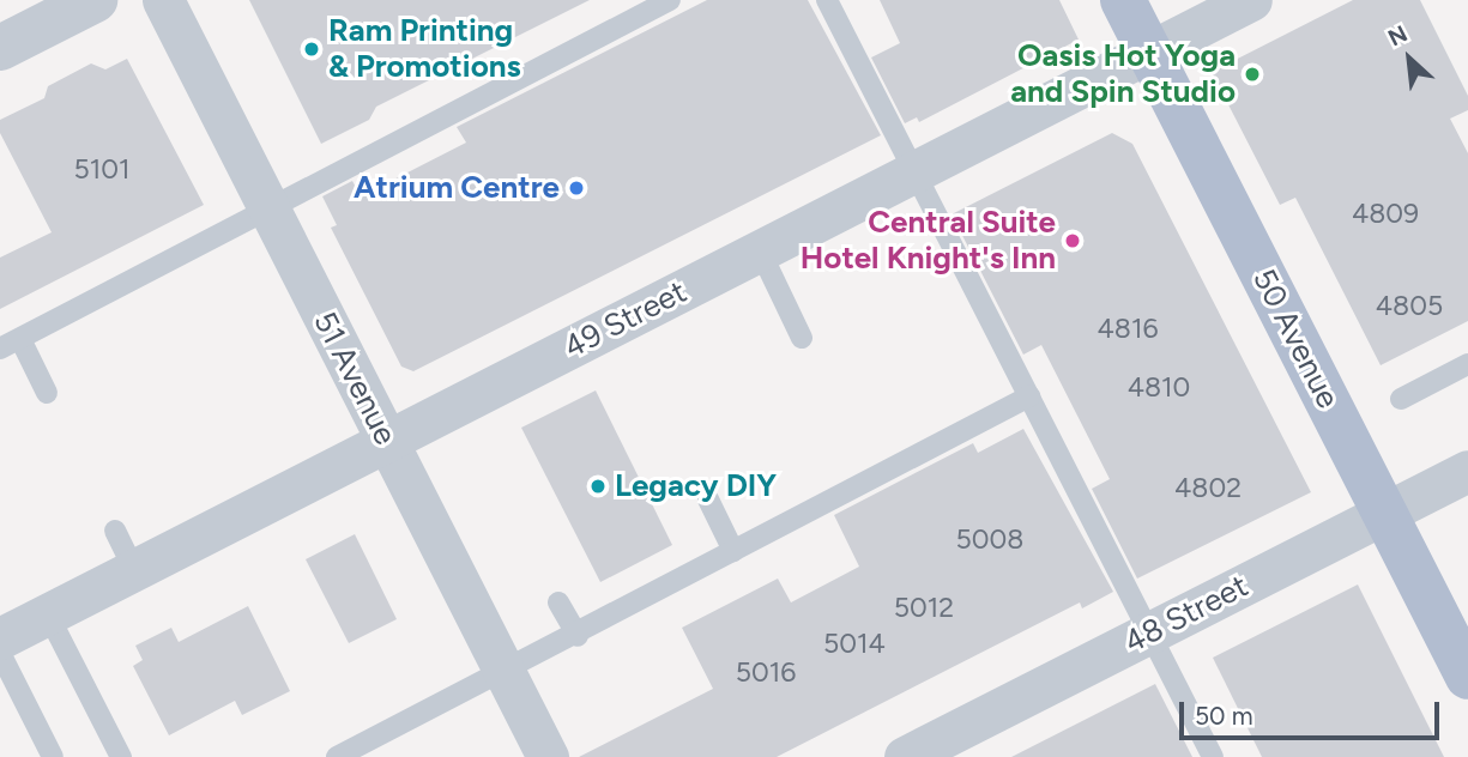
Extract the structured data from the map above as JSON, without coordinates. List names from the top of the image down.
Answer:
{
  "streets": {
    "main road": ["50 Avenue"],
    "street": ["49 Street", "51 Avenue", "48 Street"]
  },
  "crossings": [
    ["49 Street", "50 Avenue"],
    ["49 Street", "51 Avenue"],
    ["50 Avenue", "48 Street"]
  ],
  "places": [
    "Ram Printing & Promotions",
    "Oasis Hot Yoga and Spin Studio",
    "Atrium Centre",
    "Central Suite Hotel Knight's Inn",
    "Legacy DIY"
  ],
  "house_numbers": [
    "5101",
    "4809",
    "4805",
    "4816",
    "4810",
    "4802",
    "5008",
    "5012",
    "5014",
    "5016"
  ],
  "scale_bar": "50 m",
  "north": "top left"
}
